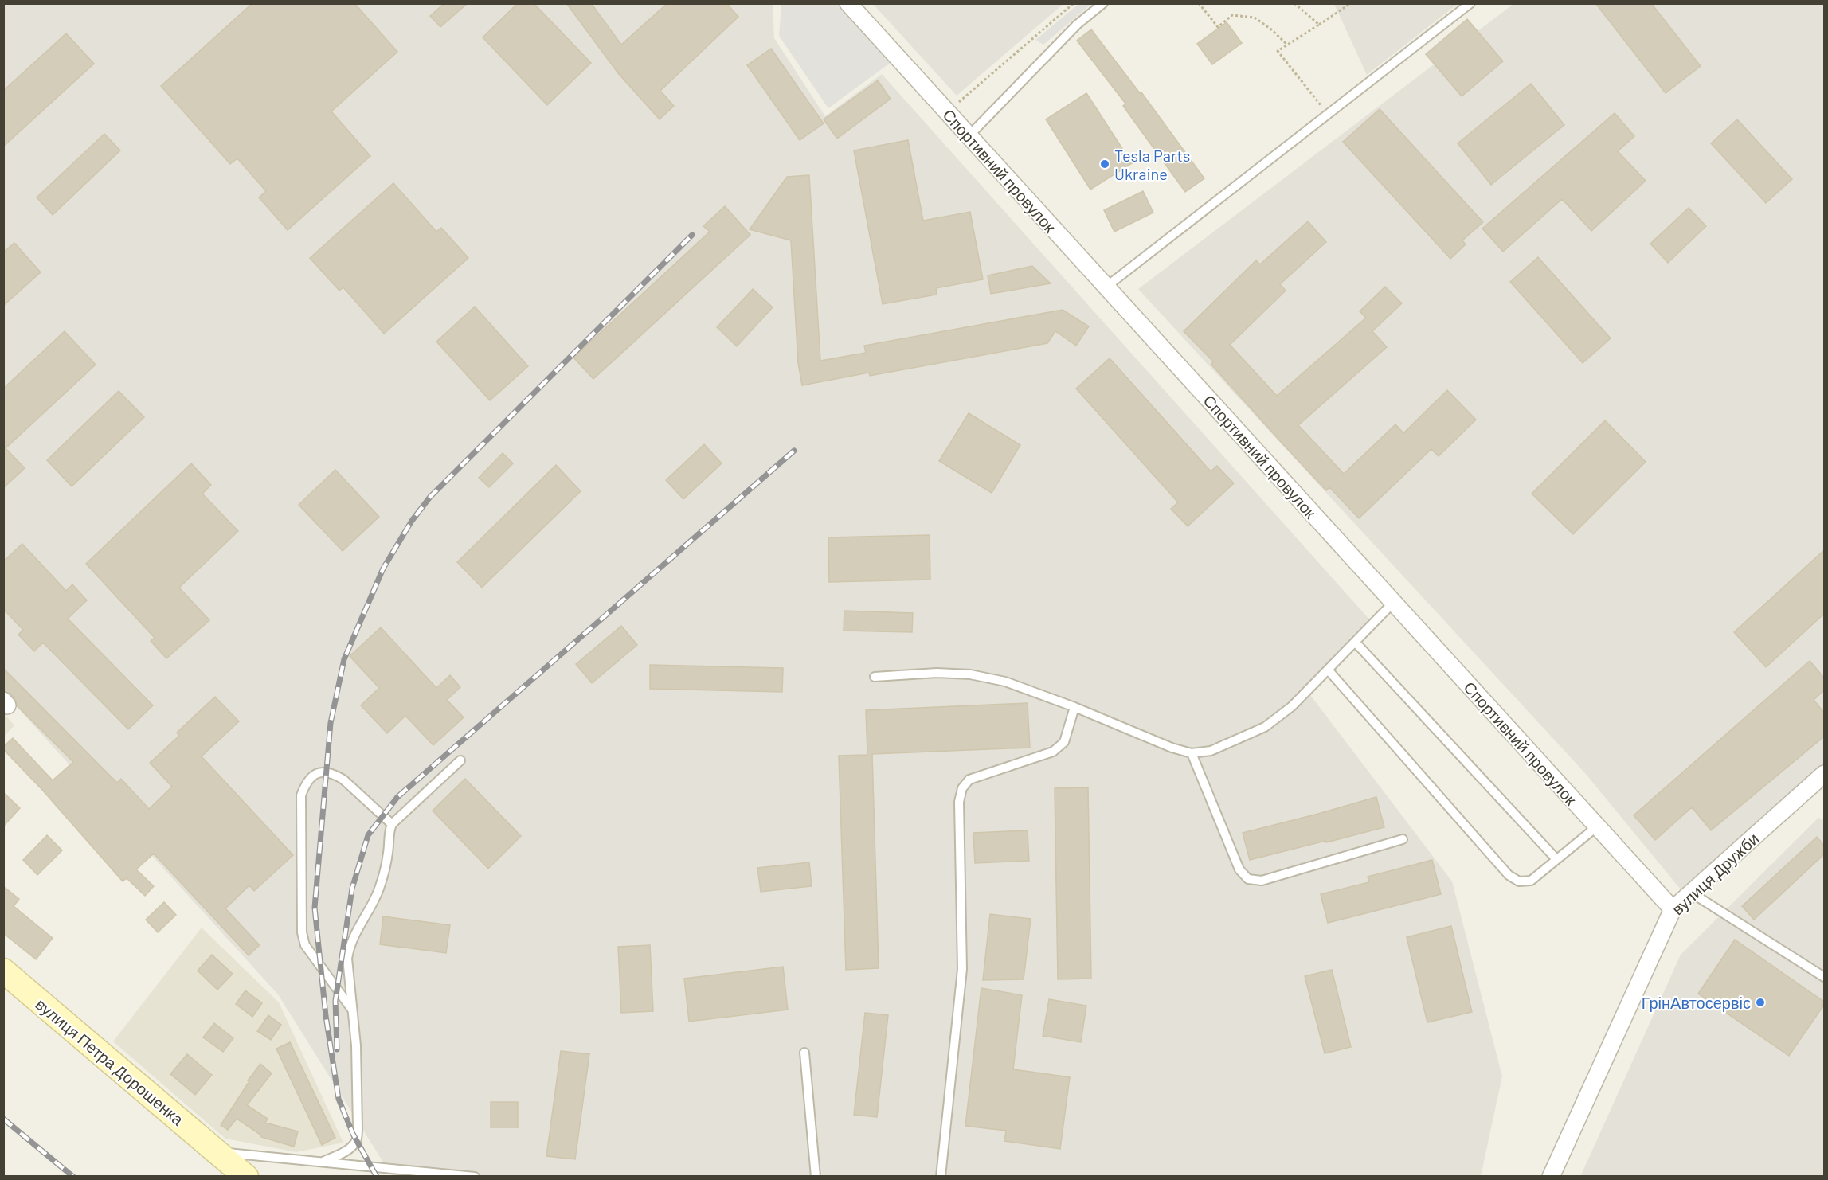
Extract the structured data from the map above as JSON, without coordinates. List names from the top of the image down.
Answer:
{
  "streets": {
    "street": ["Спортивний провулок", "вулиця Дружби", "вулиця Петра Дорошенка"]
  },
  "crossings": [
    ["Спортивний провулок", "вулиця Дружби"]
  ],
  "places": ["Tesla Parts Ukraine", "ГрінАвтосервіс"]
}
